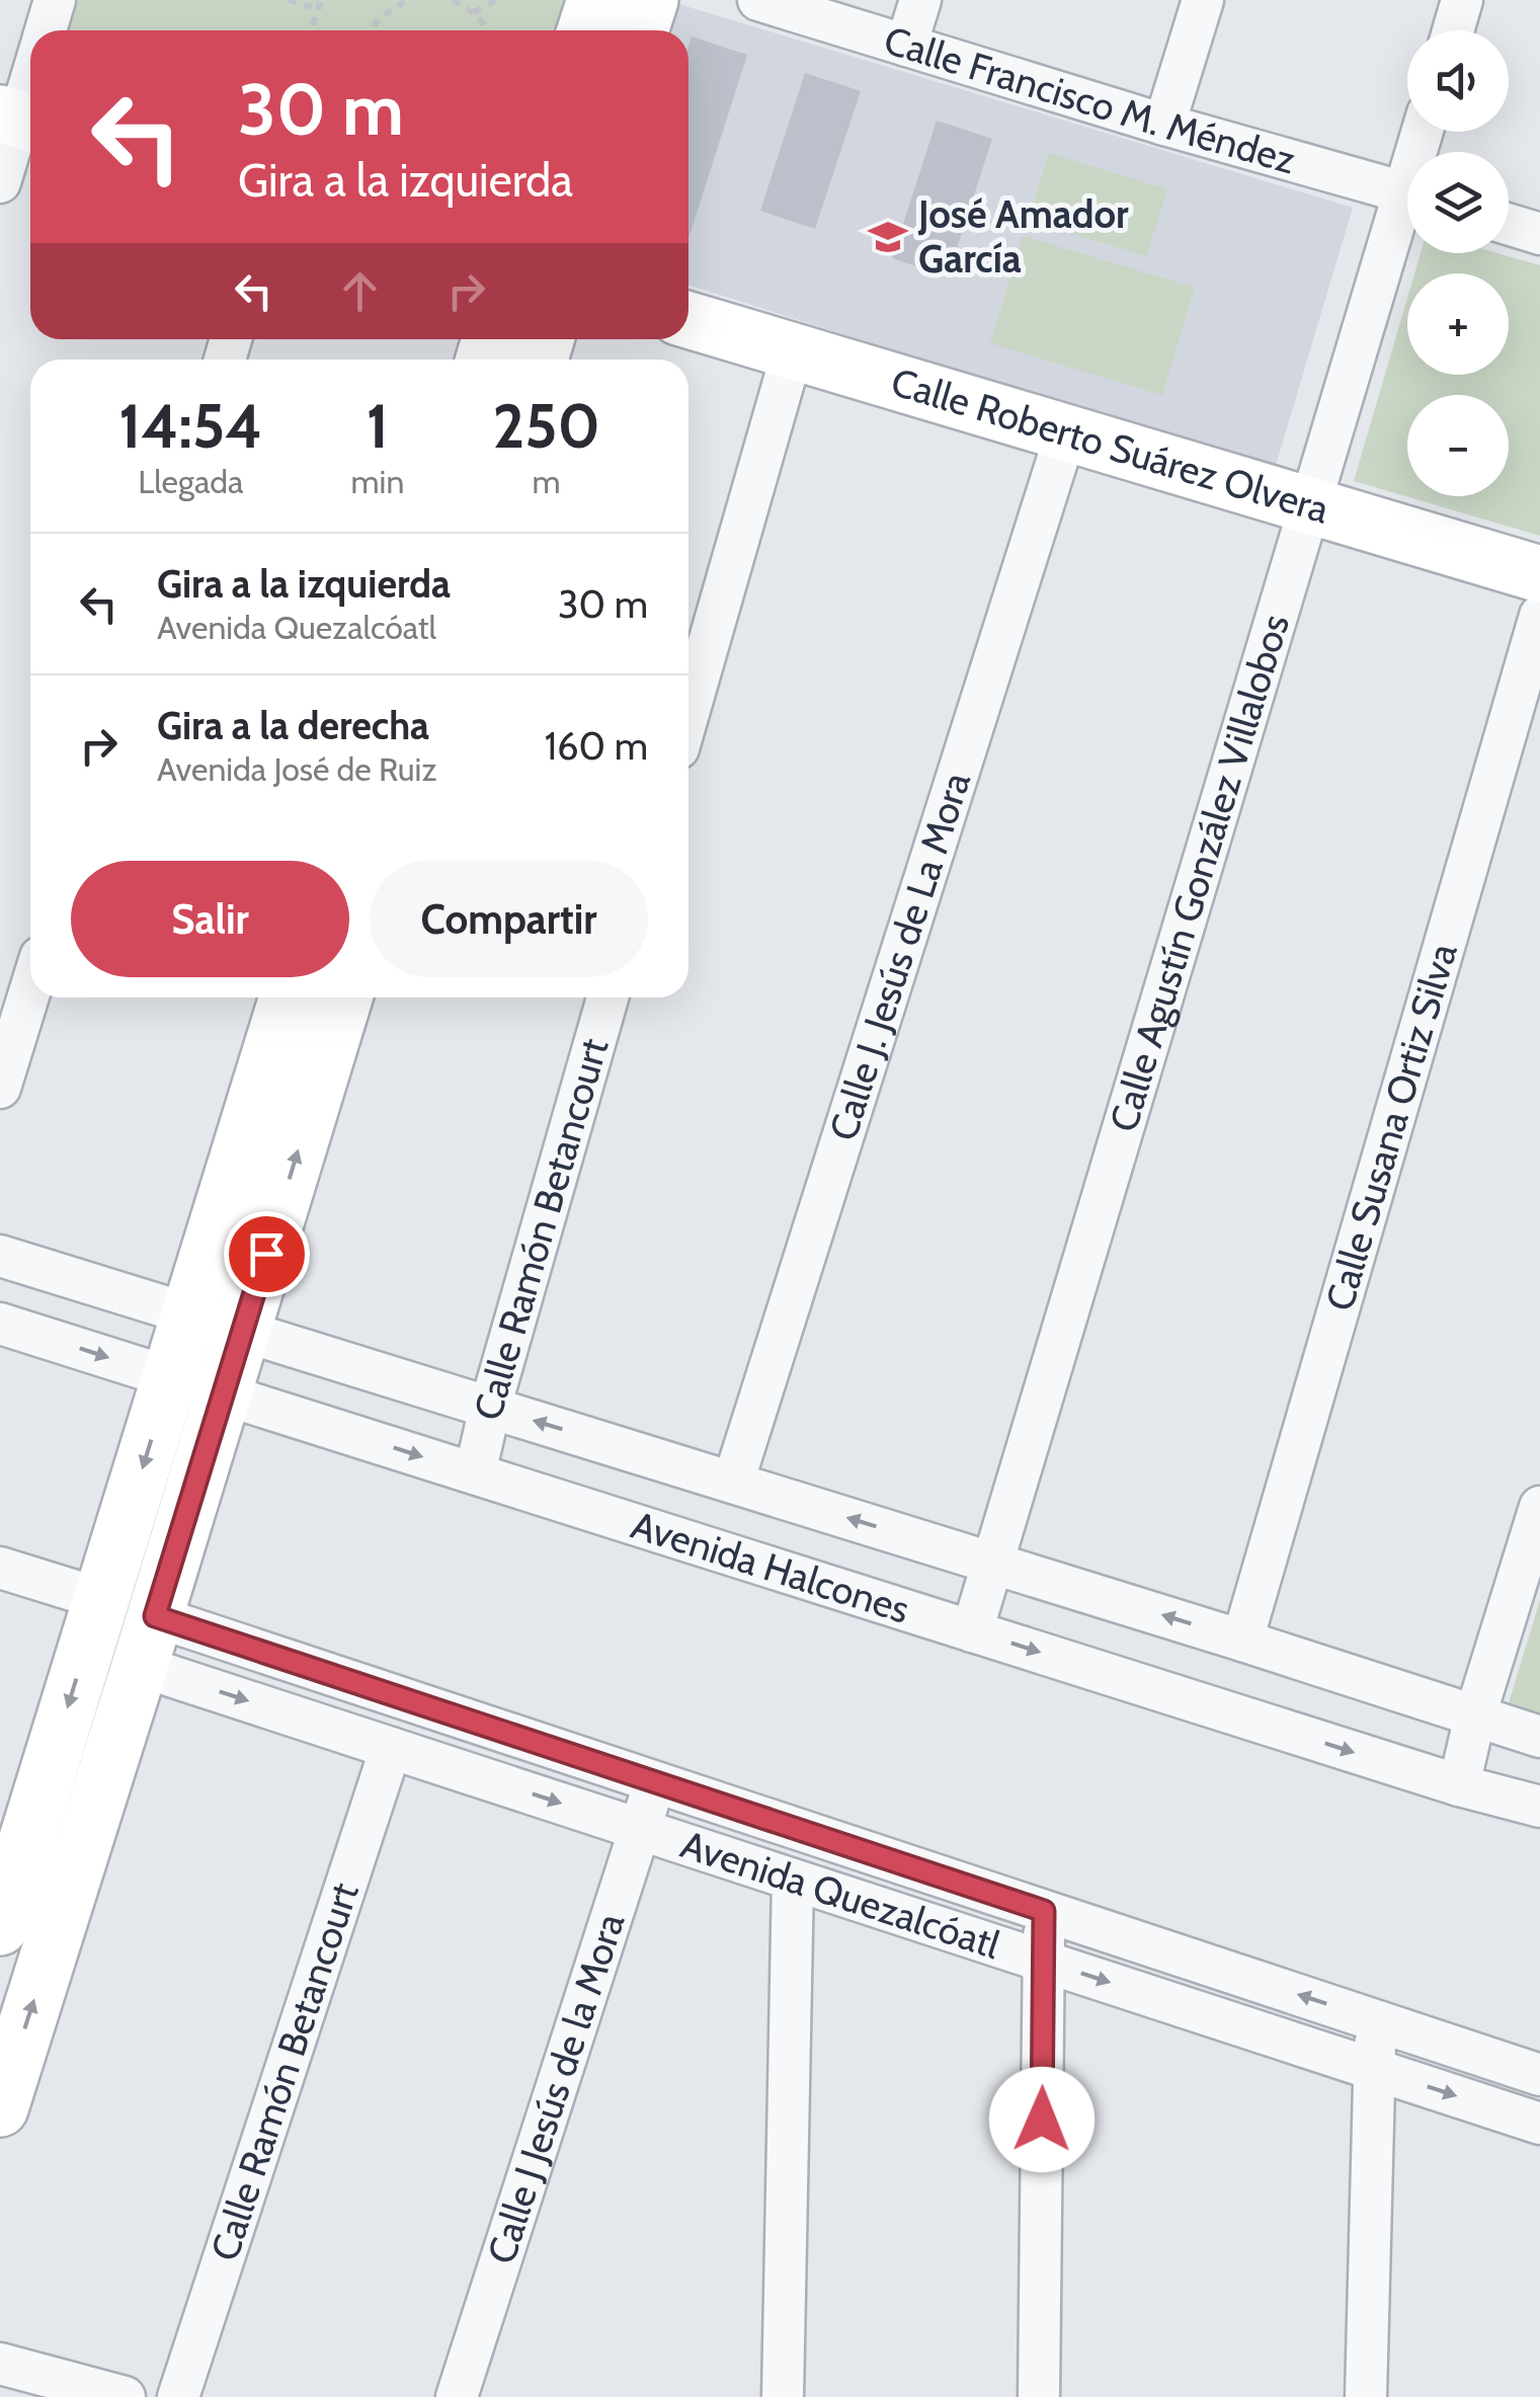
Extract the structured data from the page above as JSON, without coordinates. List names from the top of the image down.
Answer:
{
  "streets": {
    "street": [
      "Calle Francisco M. Méndez",
      "Calle Roberto Suárez Olvera",
      "Calle Agustín González Villalobos",
      "Calle J. Jesús de La Mora",
      "Calle Susana Ortiz Silva",
      "Calle Ramón Betancourt",
      "Avenida Halcones",
      "Avenida Quezalcóatl",
      "Calle J Jesús de la Mora"
    ]
  },
  "crossings": [
    ["Calle Roberto Suárez Olvera", "Calle Agustín González Villalobos"],
    ["Calle Roberto Suárez Olvera", "Calle J. Jesús de La Mora"],
    ["Calle Agustín González Villalobos", "Avenida Halcones"],
    ["Calle J. Jesús de La Mora", "Avenida Halcones"],
    ["Calle Susana Ortiz Silva", "Avenida Halcones"],
    ["Calle Ramón Betancourt", "Avenida Halcones"],
    ["Calle Ramón Betancourt", "Avenida Quezalcóatl"],
    ["Avenida Quezalcóatl", "Calle J Jesús de la Mora"]
  ],
  "places": {
    "school or university": ["José Amador García"]
  },
  "page": {
    "map_buttons": ["+", "−"],
    "turn": ["30 m", "Gira a la izquierda"],
    "eta": [
      "14:54",
      "Llegada",
      "1",
      "min",
      "250",
      "m"
    ],
    "list": [
      {
        "name": "Gira a la izquierda",
        "note": "Avenida Quezalcóatl",
        "value": "30 m"
      },
      {
        "name": "Gira a la derecha",
        "note": "Avenida José de Ruiz",
        "value": "160 m"
      }
    ],
    "buttons": ["Salir", "Compartir"]
  }
}
